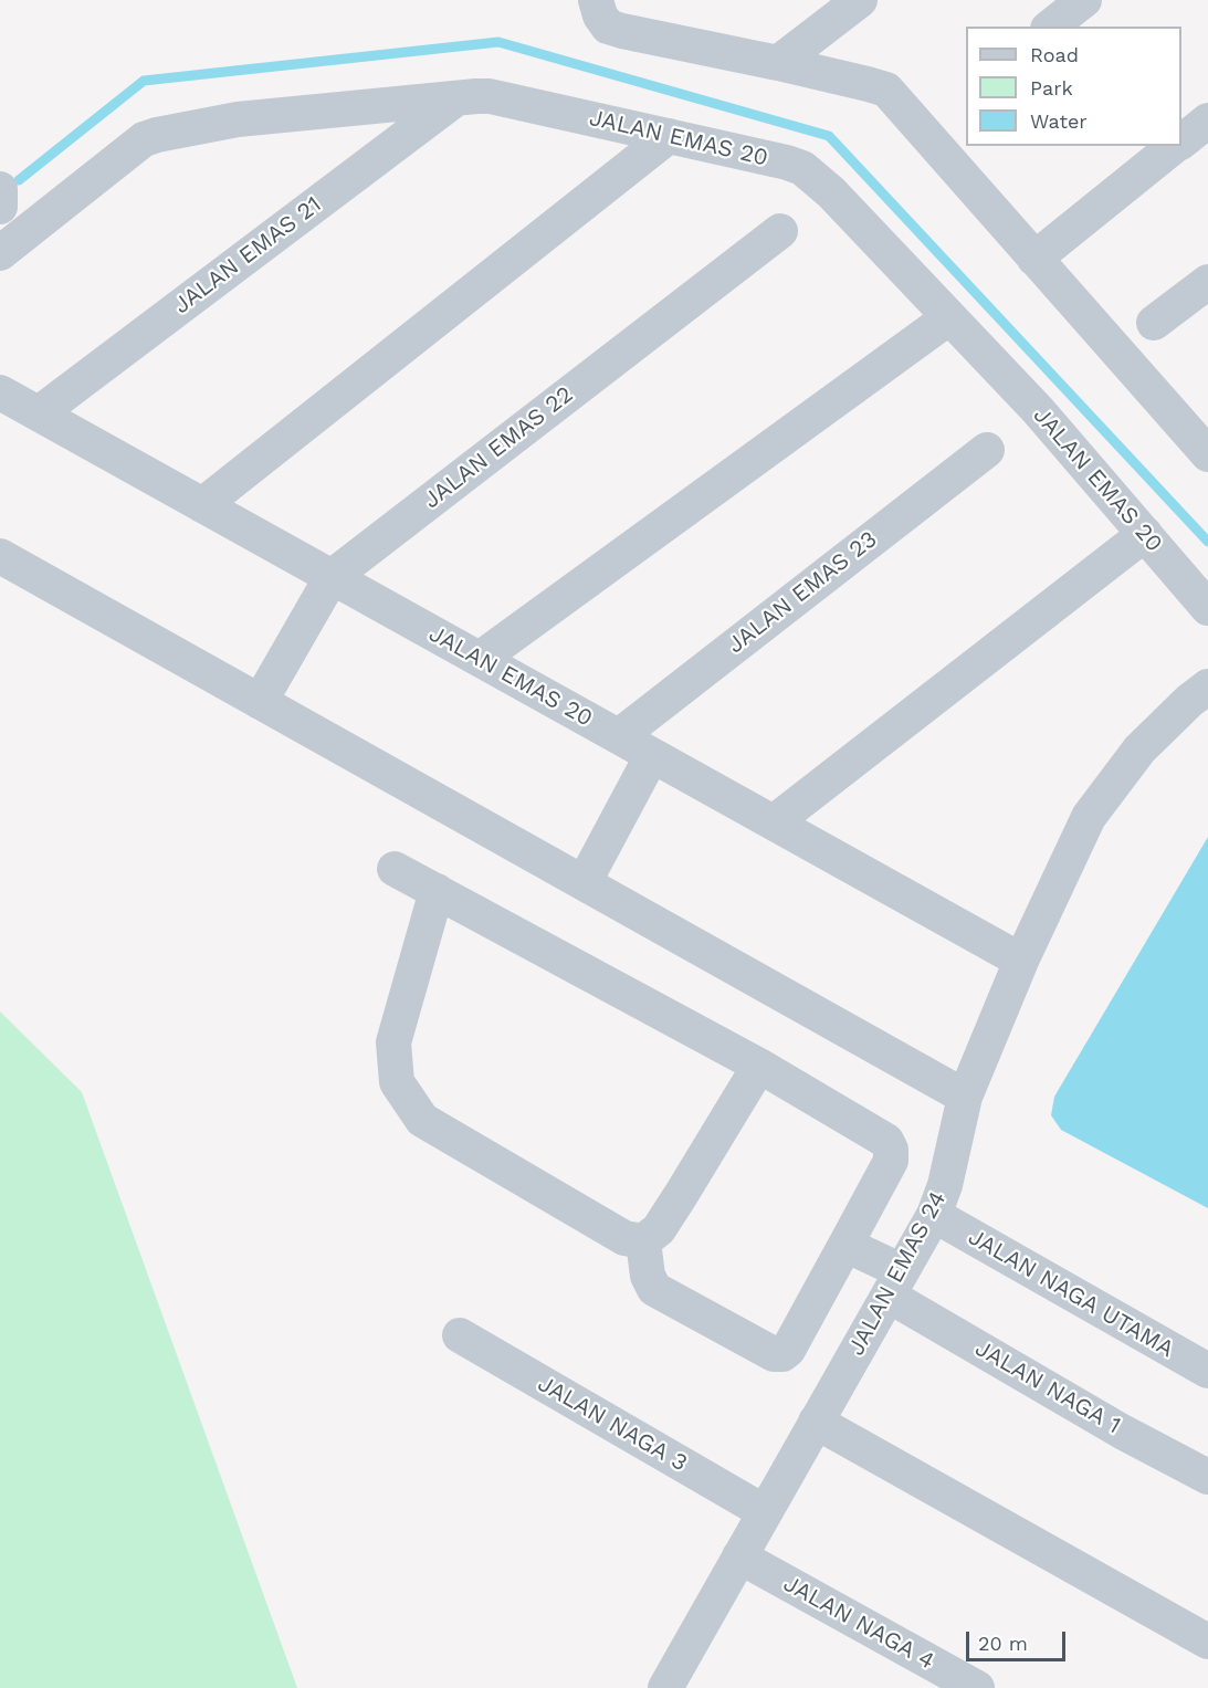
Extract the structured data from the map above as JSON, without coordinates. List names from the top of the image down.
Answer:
{
  "streets": {
    "street": [
      "JALAN EMAS 20",
      "JALAN EMAS 21",
      "JALAN EMAS 22",
      "JALAN EMAS 23",
      "JALAN EMAS 24",
      "JALAN NAGA UTAMA",
      "JALAN NAGA 1",
      "JALAN NAGA 3",
      "JALAN NAGA 4"
    ]
  },
  "crossings": [
    ["JALAN EMAS 20", "JALAN EMAS 21"],
    ["JALAN EMAS 20", "JALAN EMAS 22"],
    ["JALAN EMAS 20", "JALAN EMAS 23"],
    ["JALAN EMAS 20", "JALAN EMAS 24"],
    ["JALAN EMAS 24", "JALAN NAGA UTAMA"],
    ["JALAN EMAS 24", "JALAN NAGA 1"],
    ["JALAN EMAS 24", "JALAN NAGA 3"],
    ["JALAN EMAS 24", "JALAN NAGA 4"]
  ],
  "legend": ["Road", "Park", "Water"],
  "scale_bar": "20 m"
}
